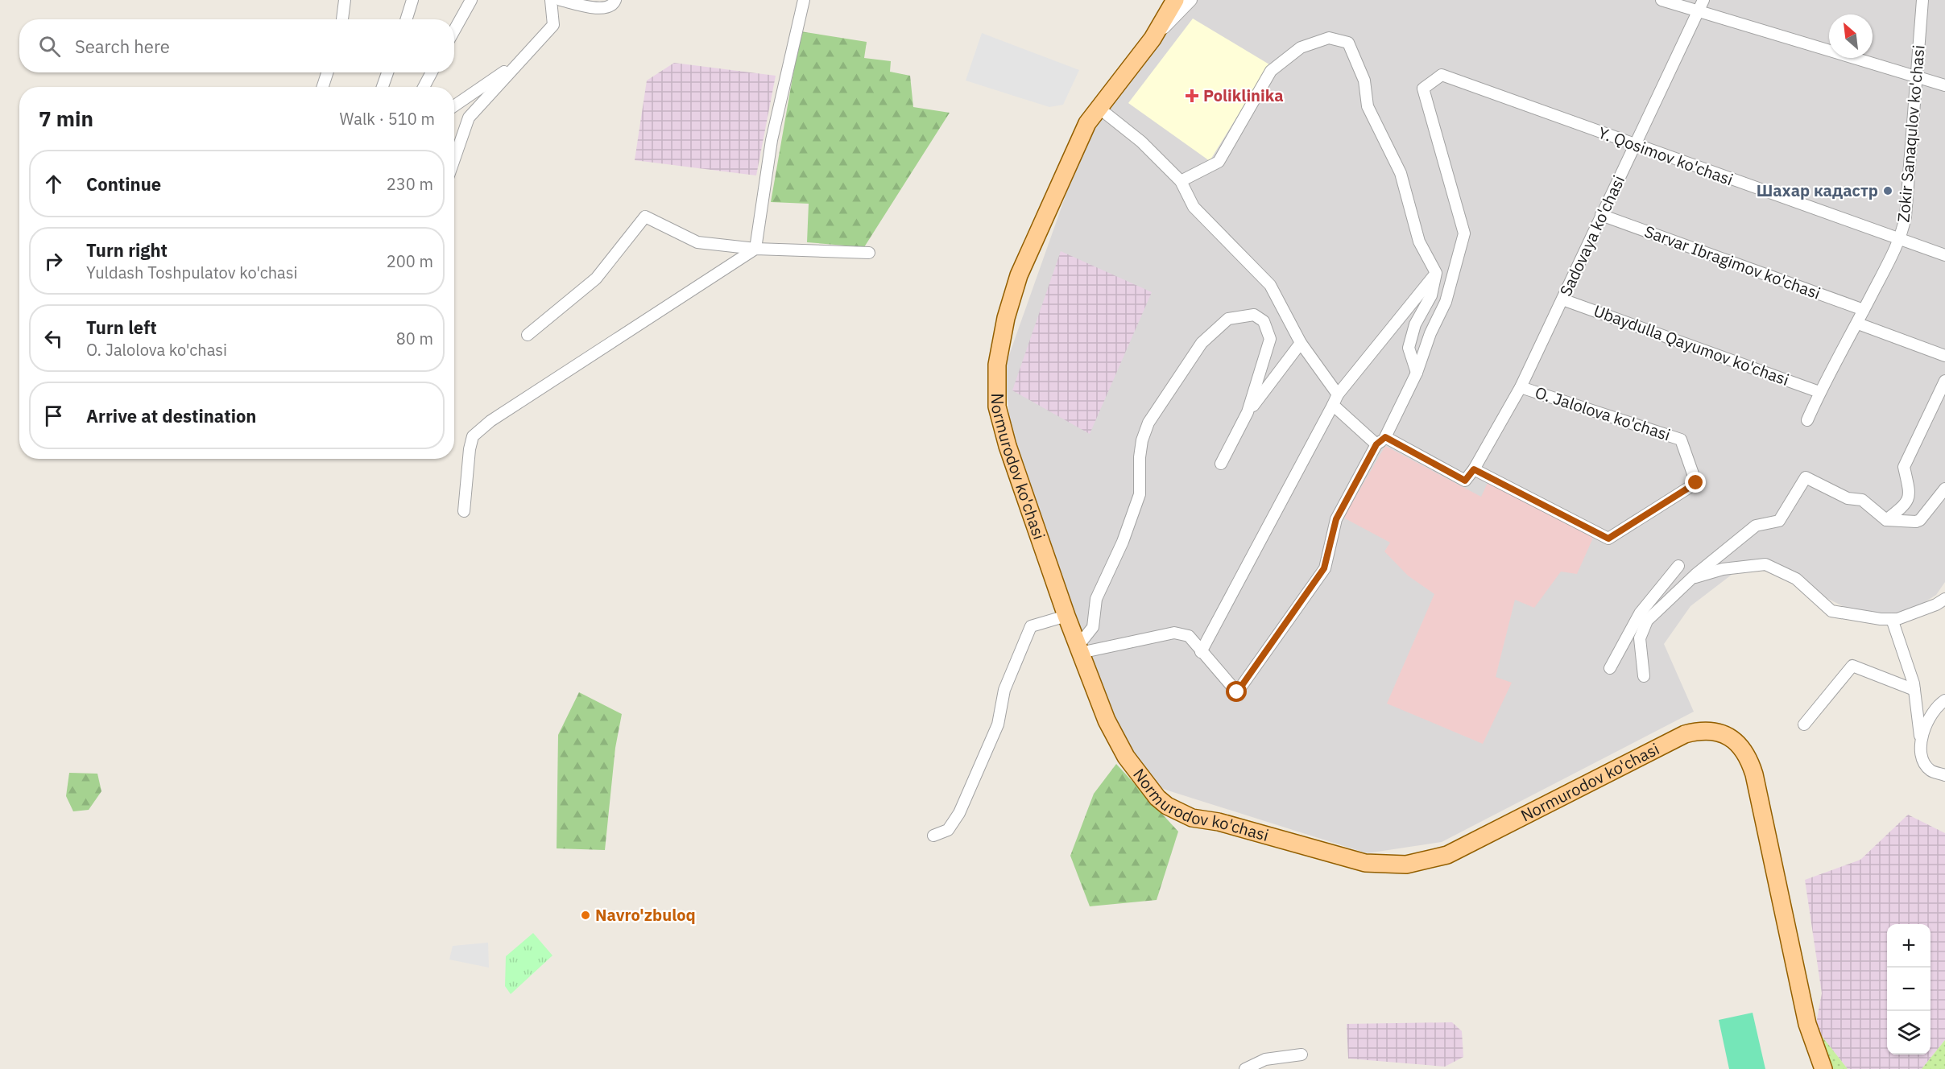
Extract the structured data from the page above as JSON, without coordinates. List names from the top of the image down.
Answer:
{
  "streets": {
    "main road": ["Normurodov ko'chasi"],
    "street": [
      "Zokir Sanaqulov ko'chasi",
      "Y. Qosimov ko'chasi",
      "Sadovaya ko'chasi",
      "Sarvar Ibragimov ko'chasi",
      "Ubaydulla Qayumov ko'chasi",
      "O. Jalolova ko'chasi"
    ]
  },
  "crossings": [
    ["Zokir Sanaqulov ko'chasi", "Y. Qosimov ko'chasi"],
    ["Zokir Sanaqulov ko'chasi", "Sarvar Ibragimov ko'chasi"],
    ["Zokir Sanaqulov ko'chasi", "Ubaydulla Qayumov ko'chasi"],
    ["Y. Qosimov ko'chasi", "Sadovaya ko'chasi"],
    ["Sadovaya ko'chasi", "Sarvar Ibragimov ko'chasi"],
    ["Sadovaya ko'chasi", "Ubaydulla Qayumov ko'chasi"],
    ["Sadovaya ko'chasi", "O. Jalolova ko'chasi"]
  ],
  "places": {
    "health": ["Poliklinika"],
    "other": ["Шахар кадастр", "Navro'zbuloq"]
  },
  "north": "top left",
  "page": {
    "search": "Search here",
    "heading": ["7 min", "Walk · 510 m"],
    "list": [
      ["Continue", "230 m"],
      ["Turn right", "Yuldash Toshpulatov ko'chasi", "200 m"],
      ["Turn left", "O. Jalolova ko'chasi", "80 m"],
      "Arrive at destination"
    ],
    "map_buttons": ["+", "−"]
  }
}
